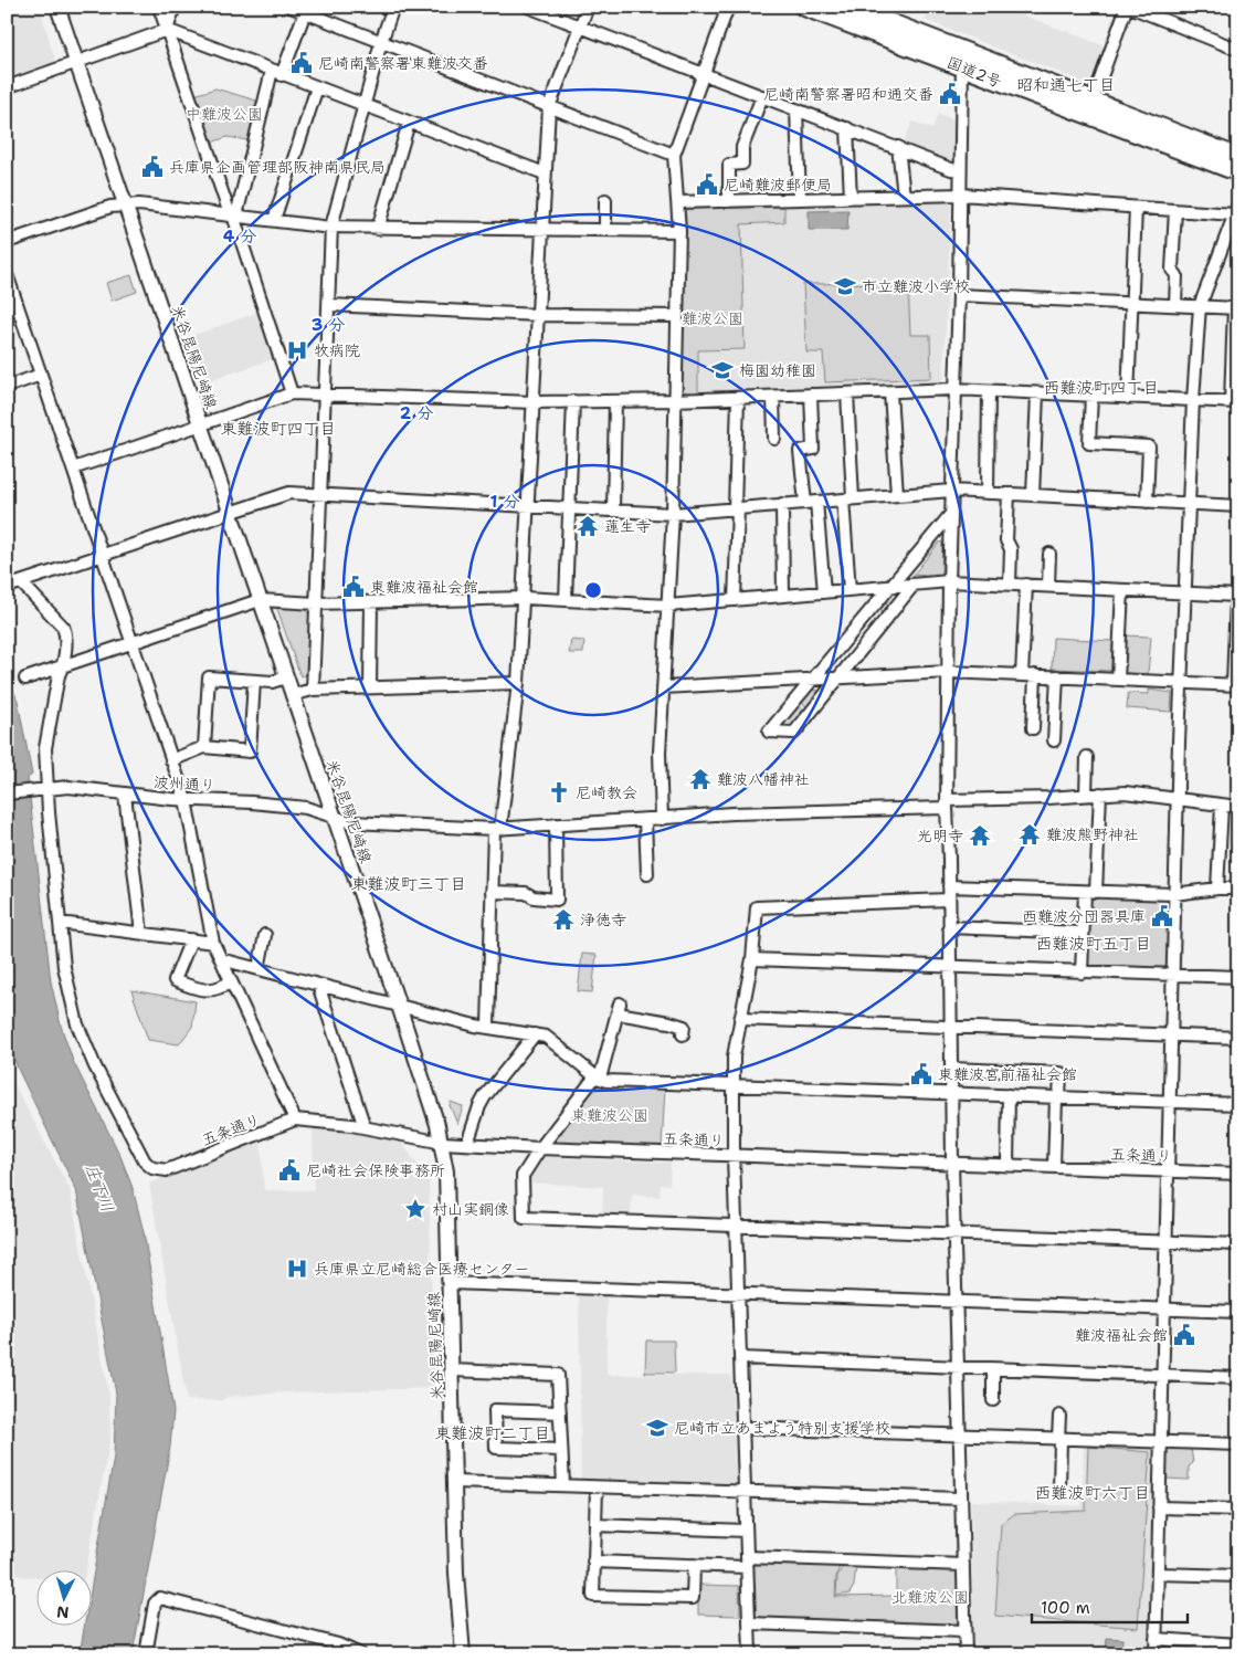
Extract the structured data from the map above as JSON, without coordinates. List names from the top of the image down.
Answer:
{
  "streets": {
    "highway": ["国道2号"],
    "main road": ["米谷昆陽尼崎線"],
    "street": ["波州通り", "五条通り"]
  },
  "crossings": [
    ["米谷昆陽尼崎線", "波州通り"],
    ["米谷昆陽尼崎線", "五条通り"]
  ],
  "districts": [
    "昭和通七丁目",
    "西難波町四丁目",
    "東難波町四丁目",
    "東難波町三丁目",
    "西難波町五丁目",
    "東難波町二丁目",
    "西難波町六丁目"
  ],
  "water": ["庄下川"],
  "parks": [
    "中難波公園",
    "難波公園",
    "東難波公園",
    "北難波公園"
  ],
  "places": {
    "public building": [
      "尼崎南警察署東難波交番",
      "尼崎南警察署昭和通交番",
      "兵庫県企画管理部阪神南県民局",
      "尼崎難波郵便局",
      "東難波福祉会館",
      "西難波分団器具庫",
      "東難波宮前福祉会館",
      "尼崎社会保険事務所",
      "難波福祉会館"
    ],
    "school or university": ["市立難波小学校", "梅園幼稚園", "尼崎市立あまよう特別支援学校"],
    "hospital": ["牧病院", "兵庫県立尼崎総合医療センター"],
    "temple": [
      "蓮生寺",
      "難波八幡神社",
      "難波熊野神社",
      "光明寺",
      "浄徳寺"
    ],
    "church": ["尼崎教会"],
    "place": ["村山実銅像"]
  },
  "scale_bar": "100 m",
  "north": "bottom",
  "rings": [
    "4 分",
    "3 分",
    "2 分",
    "1 分"
  ]
}
